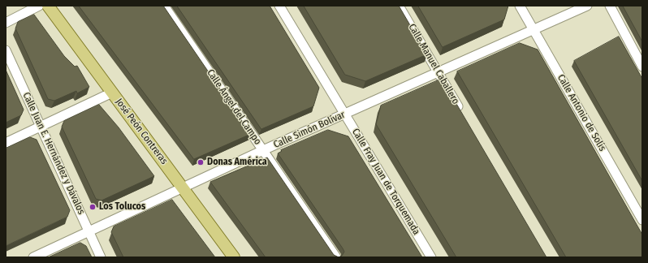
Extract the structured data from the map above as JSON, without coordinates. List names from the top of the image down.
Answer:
{
  "streets": {
    "main road": ["José Peón Contreras"],
    "street": [
      "Calle Manuel Caballero",
      "Calle Ángel del Campo",
      "Calle Antonio de Solís",
      "Calle Simón Bolívar",
      "Calle Juan E. Hernández y Dávalos",
      "Calle Fray Juan de Torquemada"
    ]
  },
  "crossings": [
    ["Calle Manuel Caballero", "Calle Simón Bolívar"],
    ["Calle Ángel del Campo", "Calle Simón Bolívar"],
    ["Calle Antonio de Solís", "Calle Simón Bolívar"],
    ["Calle Simón Bolívar", "José Peón Contreras"],
    ["Calle Simón Bolívar", "Calle Juan E. Hernández y Dávalos"],
    ["Calle Simón Bolívar", "Calle Fray Juan de Torquemada"]
  ],
  "places": ["Donas América", "Los Tolucos"]
}
